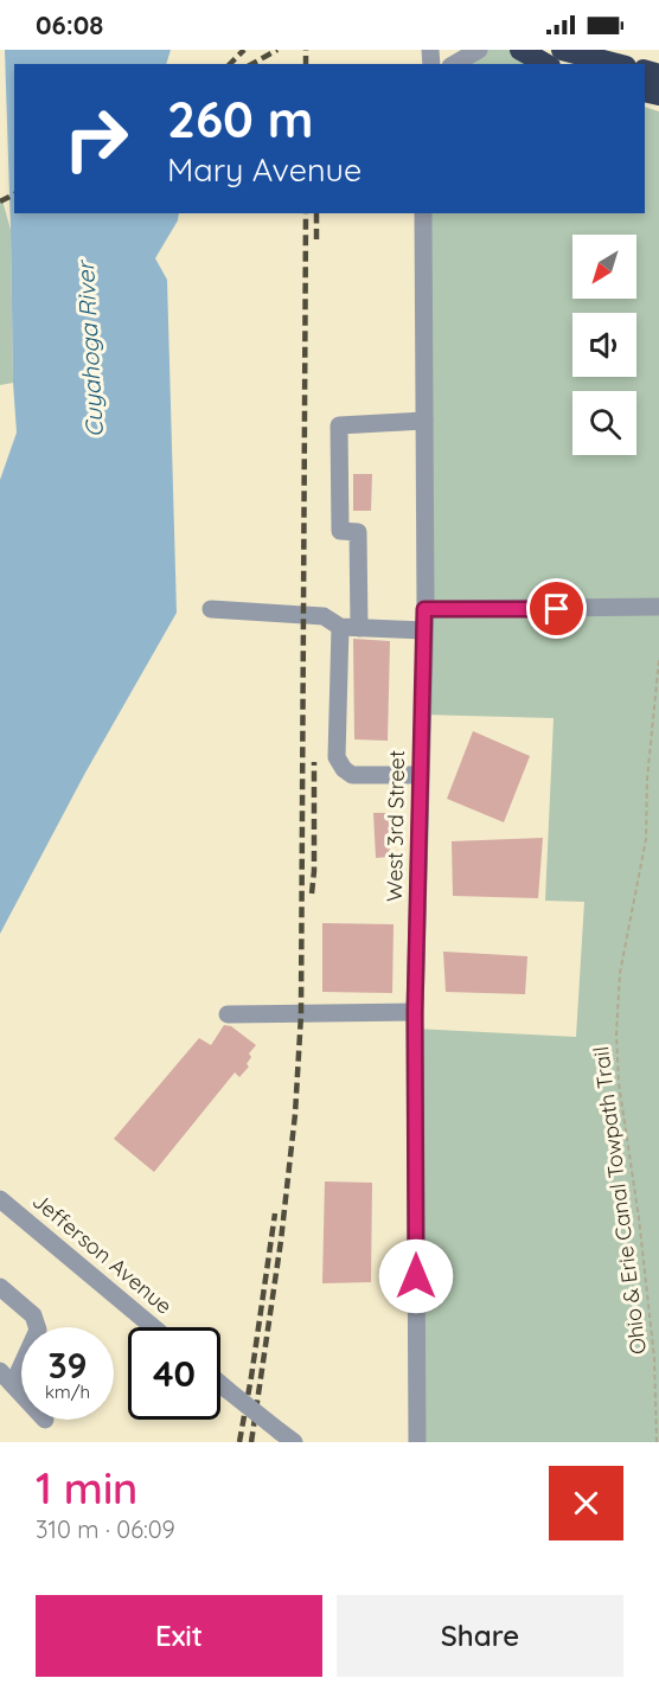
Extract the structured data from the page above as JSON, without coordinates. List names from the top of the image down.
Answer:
{
  "streets": {
    "street": ["West 3rd Street", "Jefferson Avenue"],
    "path": ["Ohio & Erie Canal Towpath Trail"]
  },
  "water": ["Cuyahoga River"],
  "north": "bottom left",
  "page": {
    "status": "06:08",
    "turn": ["260 m", "Mary Avenue"],
    "speed": "39 km/h",
    "limit": "40",
    "heading": ["1 min", "310 m · 06:09"],
    "buttons": ["Exit", "Share"]
  }
}
